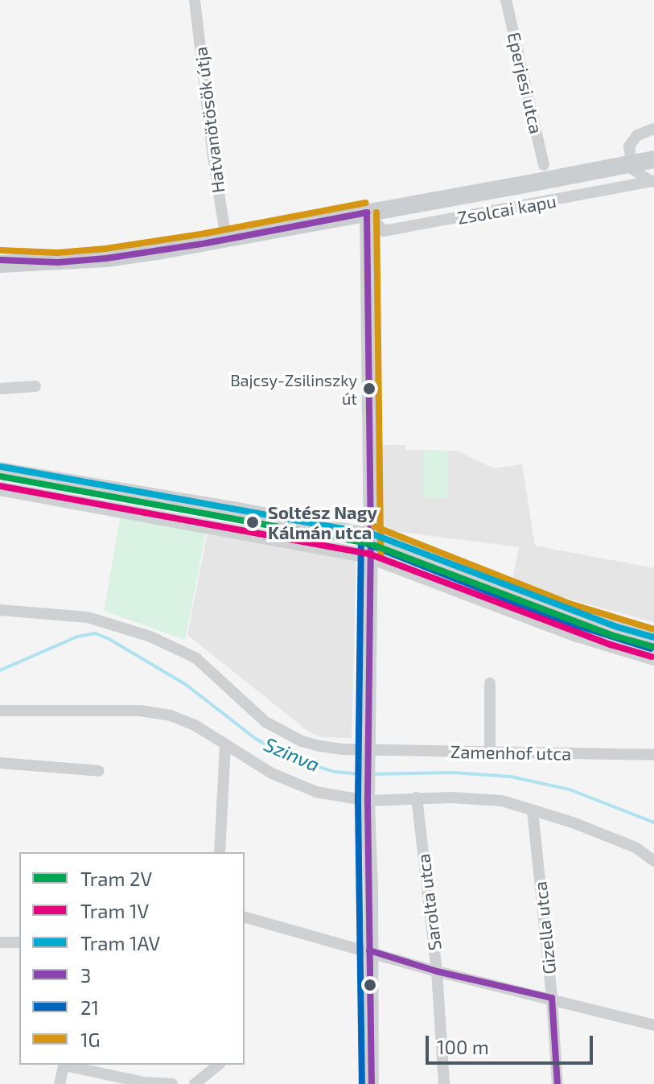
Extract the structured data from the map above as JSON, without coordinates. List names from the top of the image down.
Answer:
{
  "streets": {
    "main road": ["Zsolcai kapu"],
    "street": [
      "Eperjesi utca",
      "Hatvanötösök útja",
      "Zamenhof utca",
      "Sarolta utca",
      "Gizella utca"
    ]
  },
  "crossings": [
    ["Hatvanötösök útja", "Zsolcai kapu"]
  ],
  "water": ["Szinva"],
  "places": ["Bajcsy-Zsilinszky út", "Soltész Nagy Kálmán utca"],
  "lines": [
    "transit line 1G",
    "transit line 3",
    "tram line 1AV",
    "tram line 2V",
    "tram line 1V",
    "transit line 21"
  ],
  "legend": [
    "Tram 2V",
    "Tram 1V",
    "Tram 1AV",
    "3",
    "21",
    "1G"
  ],
  "scale_bar": "100 m"
}
